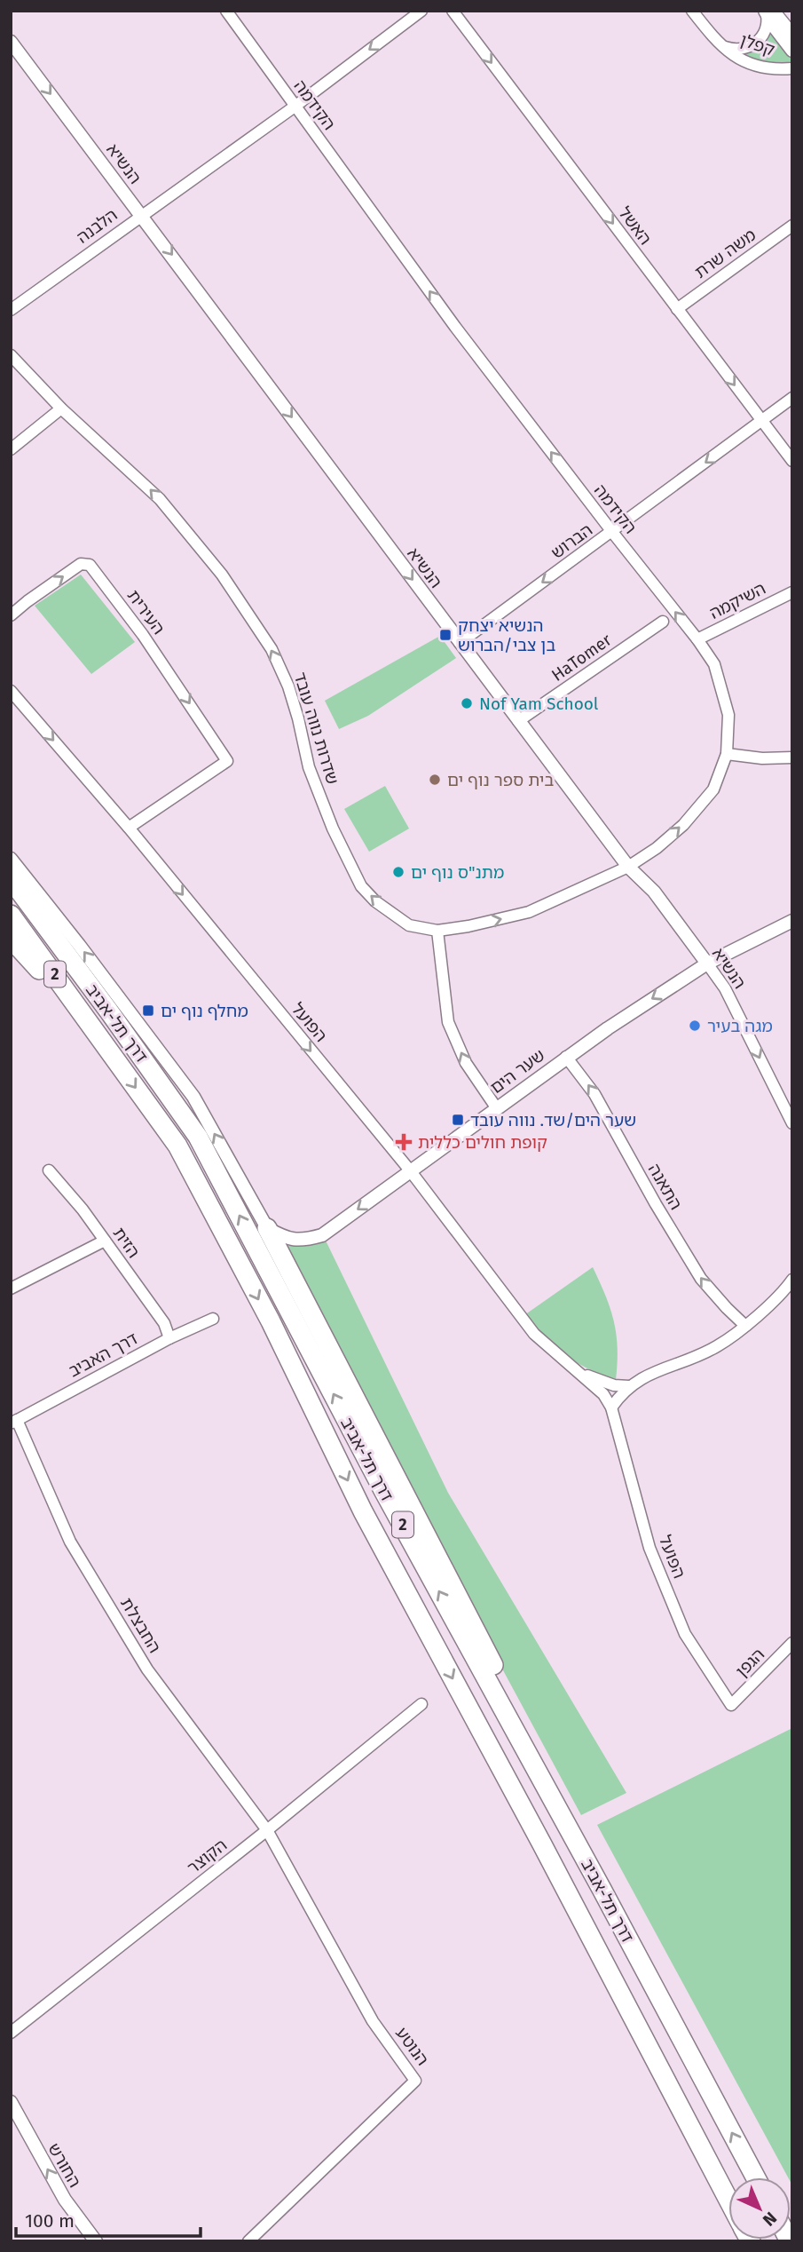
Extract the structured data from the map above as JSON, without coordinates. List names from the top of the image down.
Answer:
{
  "streets": {
    "highway": ["2", "דרך תל-אביב"],
    "street": [
      "קפלן",
      "הקידמה",
      "הנשיא",
      "הלבנה",
      "האשל",
      "משה שרת",
      "הברוש",
      "השיקמה",
      "העירית",
      "HaTomer",
      "שדרות נווה עובד",
      "הפועל",
      "שער הים",
      "התאנה",
      "הזית",
      "דרך האביב",
      "החבצלת",
      "הגפן",
      "הקוצר",
      "הנוטע",
      "החורש"
    ]
  },
  "crossings": [
    ["הקידמה", "הנשיא"],
    ["הקידמה", "הלבנה"],
    ["הקידמה", "הברוש"],
    ["הקידמה", "השיקמה"],
    ["הקידמה", "שדרות נווה עובד"],
    ["הנשיא", "הלבנה"],
    ["הנשיא", "הברוש"],
    ["הנשיא", "HaTomer"],
    ["הנשיא", "שער הים"],
    ["האשל", "משה שרת"],
    ["האשל", "הברוש"],
    ["העירית", "הפועל"],
    ["הפועל", "שער הים"],
    ["הפועל", "הגפן"],
    ["שער הים", "התאנה"],
    ["הזית", "דרך האביב"],
    ["דרך האביב", "החבצלת"],
    ["החבצלת", "הקוצר"],
    ["החבצלת", "הנוטע"],
    ["הקוצר", "הנוטע"]
  ],
  "one_way": [
    "הנשיא",
    "האשל",
    "הברוש",
    "שדרות נווה עובד",
    "הפועל",
    "שער הים",
    "התאנה",
    "החורש"
  ],
  "places": {
    "transit": ["הנשיא יצחק בן צבי/הברוש", "מחלף נוף ים", "שער הים/שד. נווה עובד"],
    "other": [
      "Nof Yam School",
      "בית ספר נוף ים",
      "מתנ\"ס נוף ים",
      "מגה בעיר"
    ],
    "health": ["קופת חולים כללית"]
  },
  "scale_bar": "100 m",
  "north": "bottom right"
}
